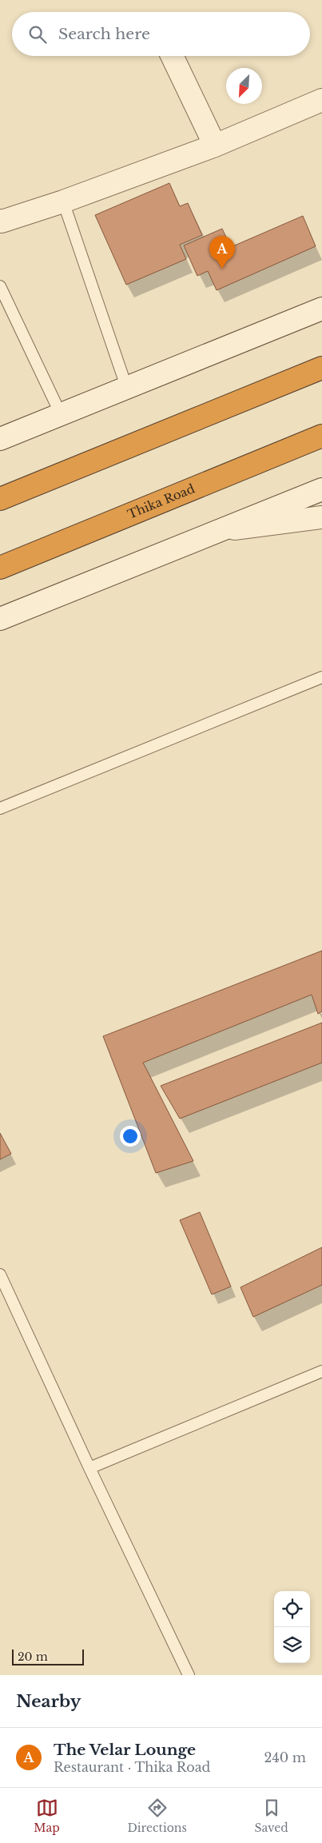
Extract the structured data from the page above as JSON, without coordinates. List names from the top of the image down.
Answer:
{
  "streets": {
    "highway": ["Thika Road"]
  },
  "scale_bar": "20 m",
  "north": "bottom left",
  "page": {
    "search": "Search here",
    "pins": "A",
    "scale": "20 m",
    "heading": "Nearby",
    "list": [
      {
        "mark": "A",
        "name": "The Velar Lounge",
        "note": "Restaurant · Thika Road",
        "value": "240 m"
      }
    ],
    "nav": ["Map", "Directions", "Saved"]
  }
}
